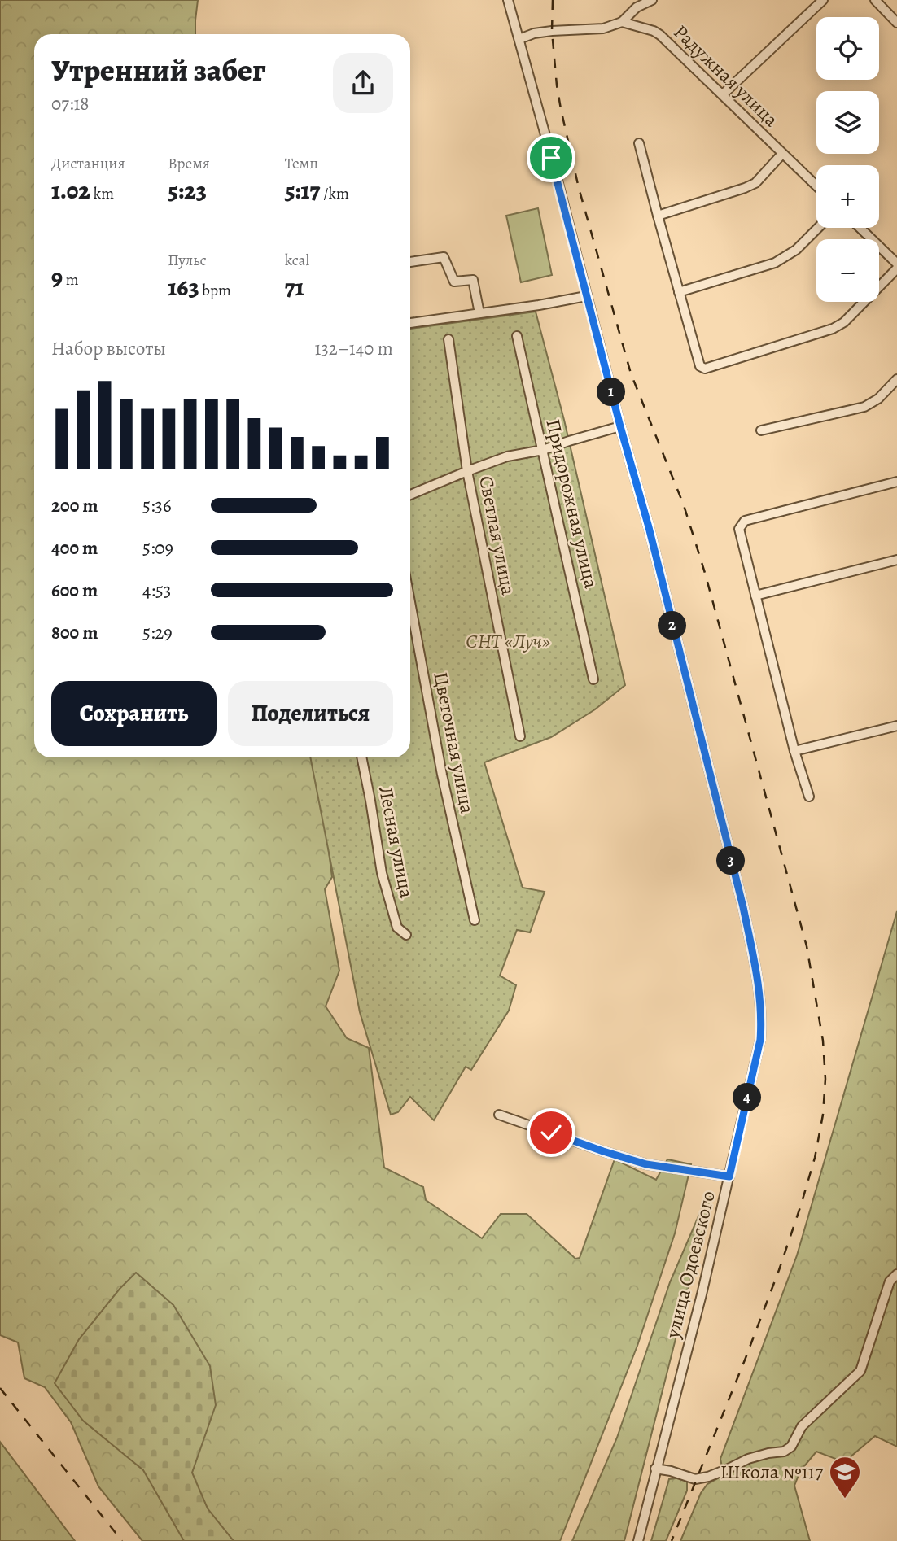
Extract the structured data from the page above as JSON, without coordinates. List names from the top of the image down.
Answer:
{
  "streets": {
    "street": [
      "Радужная улица",
      "Придорожная улица",
      "Светлая улица",
      "Цветочная улица",
      "Лесная улица",
      "улица Одоевского"
    ]
  },
  "parks": ["СНТ «Луч»"],
  "places": {
    "school or university": ["Школа №117"]
  },
  "page": {
    "map_buttons": ["+", "−"],
    "heading": ["Утренний забег", "07:18"],
    "stats": [
      ["Дистанция", "1.02 km"],
      ["Время", "5:23"],
      ["Темп", "5:17 /km"],
      ["9 m"],
      ["Пульс", "163 bpm"],
      ["kcal", "71"]
    ],
    "chart": ["Набор высоты", "132–140 m"],
    "pins": [
      "1",
      "2",
      "3",
      "4"
    ],
    "list": [
      {
        "name": "200 m",
        "note": "5:36"
      },
      {
        "name": "400 m",
        "note": "5:09"
      },
      {
        "name": "600 m",
        "note": "4:53"
      },
      {
        "name": "800 m",
        "note": "5:29"
      }
    ],
    "buttons": ["Сохранить", "Поделиться"]
  }
}
